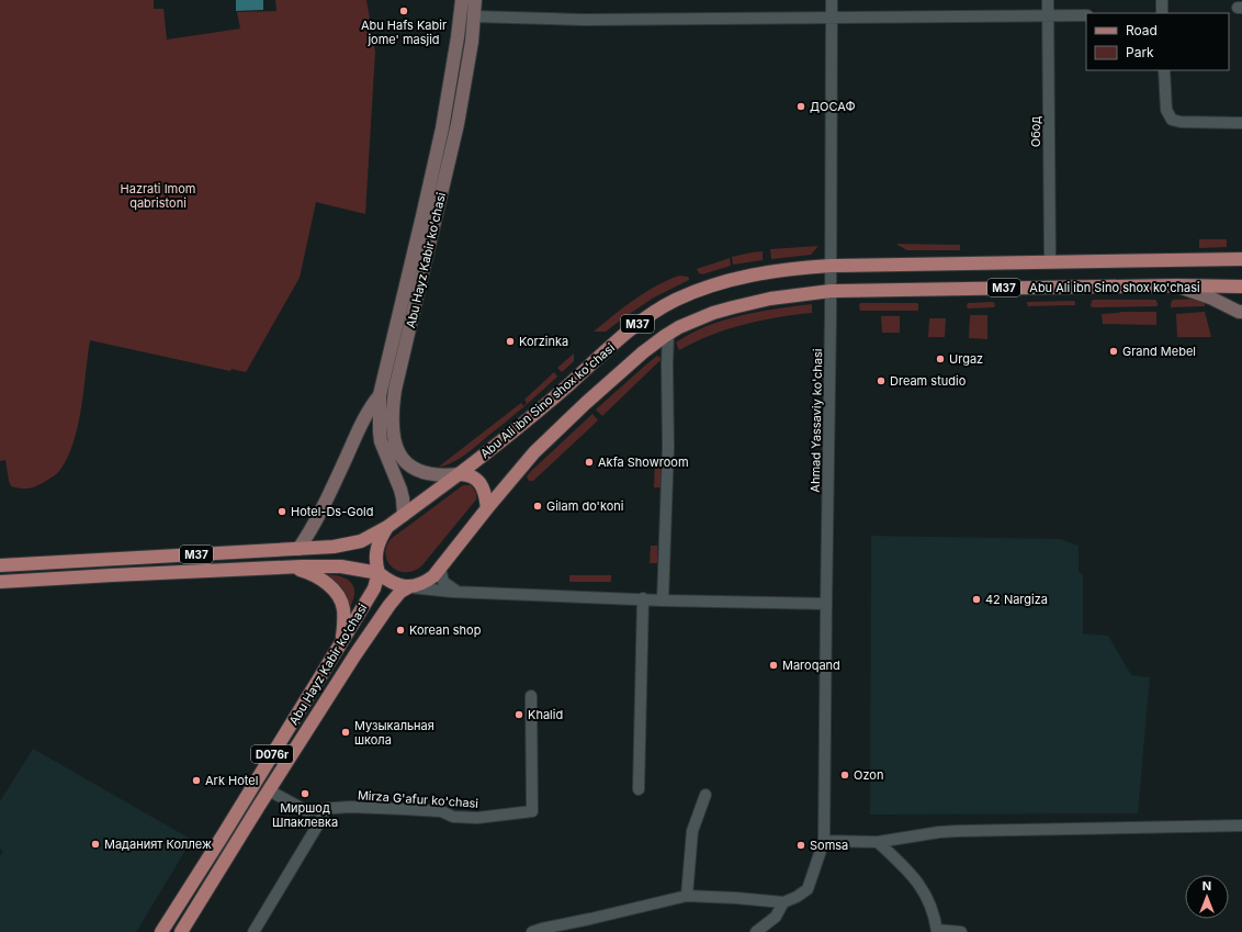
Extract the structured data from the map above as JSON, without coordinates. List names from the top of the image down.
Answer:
{
  "streets": {
    "main road": [
      "Abu Hayz Kabir ko'chasi",
      "M37",
      "Abu Ali ibn Sino shox ko'chasi",
      "D076r"
    ],
    "street": ["Обод", "Ahmad Yassaviy ko'chasi", "Mirza G'afur ko'chasi"]
  },
  "crossings": [
    ["Обод", "Abu Ali ibn Sino shox ko'chasi"],
    ["Abu Hayz Kabir ko'chasi", "M37"],
    ["Abu Hayz Kabir ko'chasi", "Abu Ali ibn Sino shox ko'chasi"],
    ["Abu Hayz Kabir ko'chasi", "D076r"],
    ["Abu Hayz Kabir ko'chasi", "Mirza G'afur ko'chasi"],
    ["M37", "Abu Ali ibn Sino shox ko'chasi"],
    ["M37", "D076r"],
    ["Abu Ali ibn Sino shox ko'chasi", "Ahmad Yassaviy ko'chasi"]
  ],
  "parks": ["Hazrati Imom qabristoni"],
  "places": [
    "Abu Hafs Kabir jome' masjid",
    "ДОСАФ",
    "Korzinka",
    "Grand Mebel",
    "Urgaz",
    "Dream studio",
    "Akfa Showroom",
    "Gilam do'koni",
    "Hotel-Ds-Gold",
    "42 Nargiza",
    "Korean shop",
    "Maroqand",
    "Khalid",
    "Музыкальная школа",
    "Ozon",
    "Ark Hotel",
    "Миршод Шпаклевка",
    "Маданият Коллеж",
    "Somsa"
  ],
  "legend": ["Road", "Park"],
  "north": "top"
}
